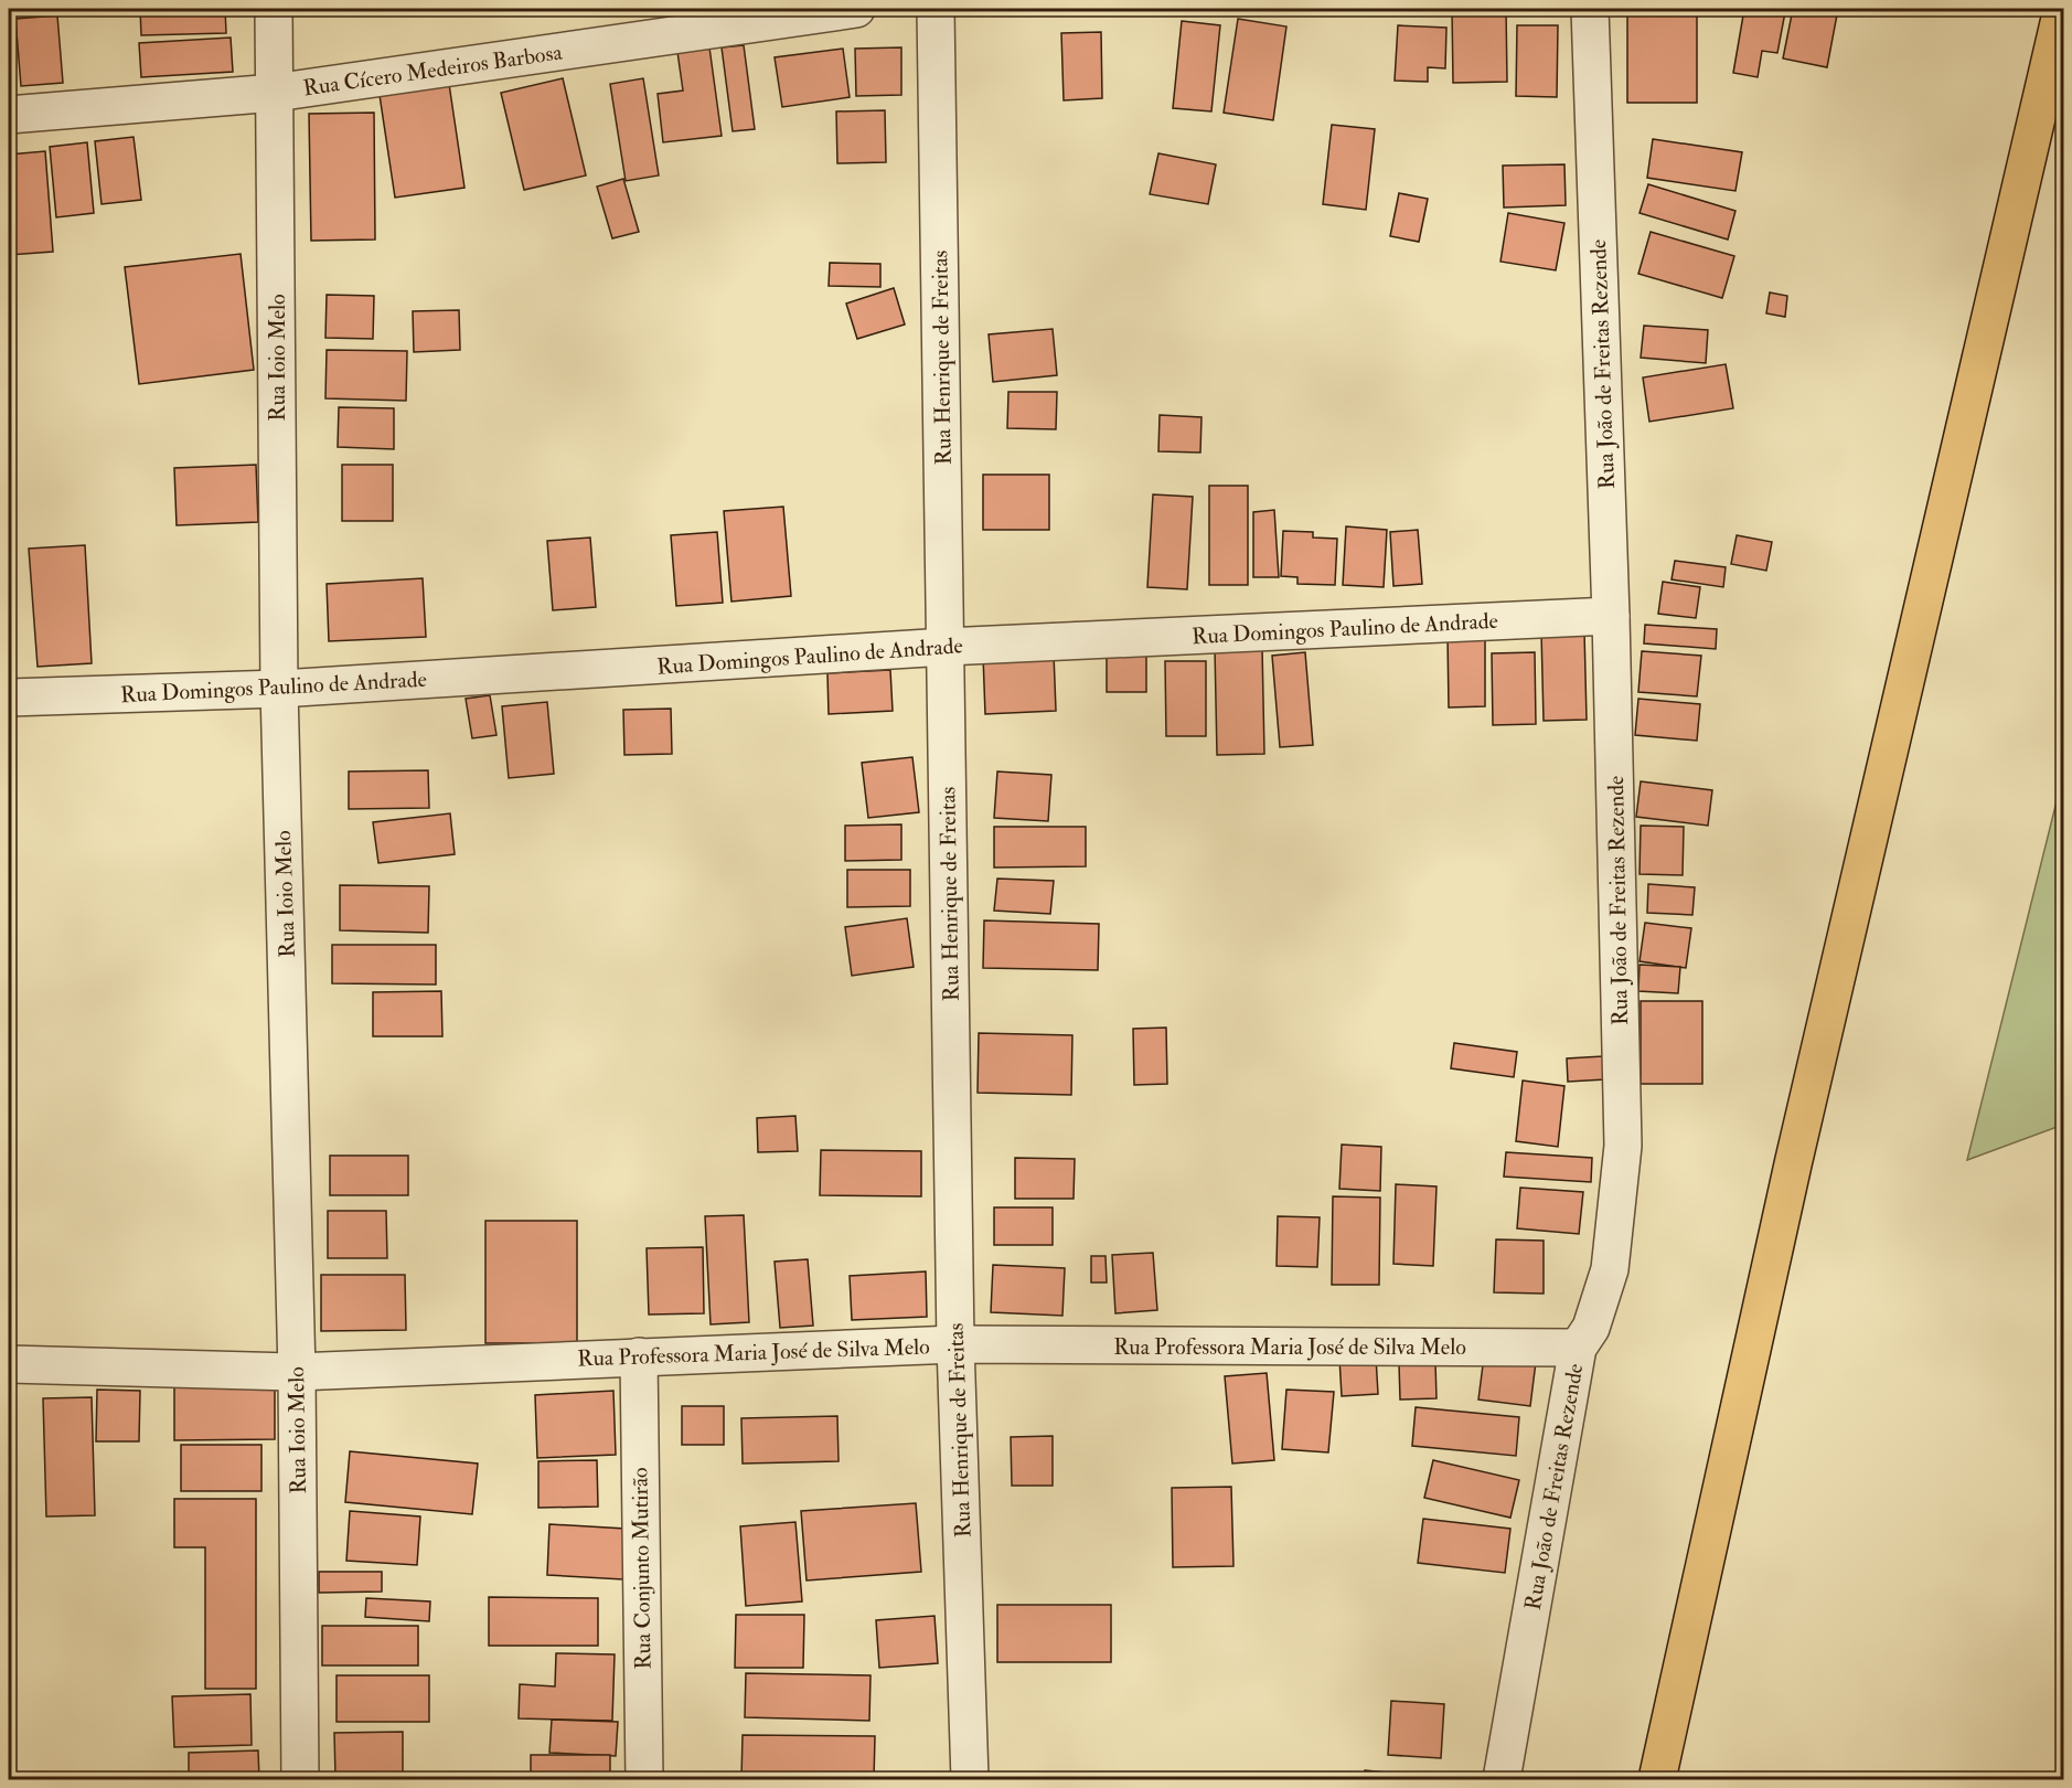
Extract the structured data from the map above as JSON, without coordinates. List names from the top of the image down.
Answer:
{
  "streets": {
    "street": [
      "Rua Cícero Medeiros Barbosa",
      "Rua Ioio Melo",
      "Rua Henrique de Freitas",
      "Rua João de Freitas Rezende",
      "Rua Domingos Paulino de Andrade",
      "Rua Professora Maria José de Silva Melo",
      "Rua Conjunto Mutirão"
    ]
  },
  "crossings": [
    ["Rua Cícero Medeiros Barbosa", "Rua Ioio Melo"],
    ["Rua Ioio Melo", "Rua Domingos Paulino de Andrade"],
    ["Rua Ioio Melo", "Rua Professora Maria José de Silva Melo"],
    ["Rua Henrique de Freitas", "Rua Domingos Paulino de Andrade"],
    ["Rua Henrique de Freitas", "Rua Professora Maria José de Silva Melo"],
    ["Rua João de Freitas Rezende", "Rua Domingos Paulino de Andrade"],
    ["Rua João de Freitas Rezende", "Rua Professora Maria José de Silva Melo"],
    ["Rua Professora Maria José de Silva Melo", "Rua Conjunto Mutirão"]
  ]
}
